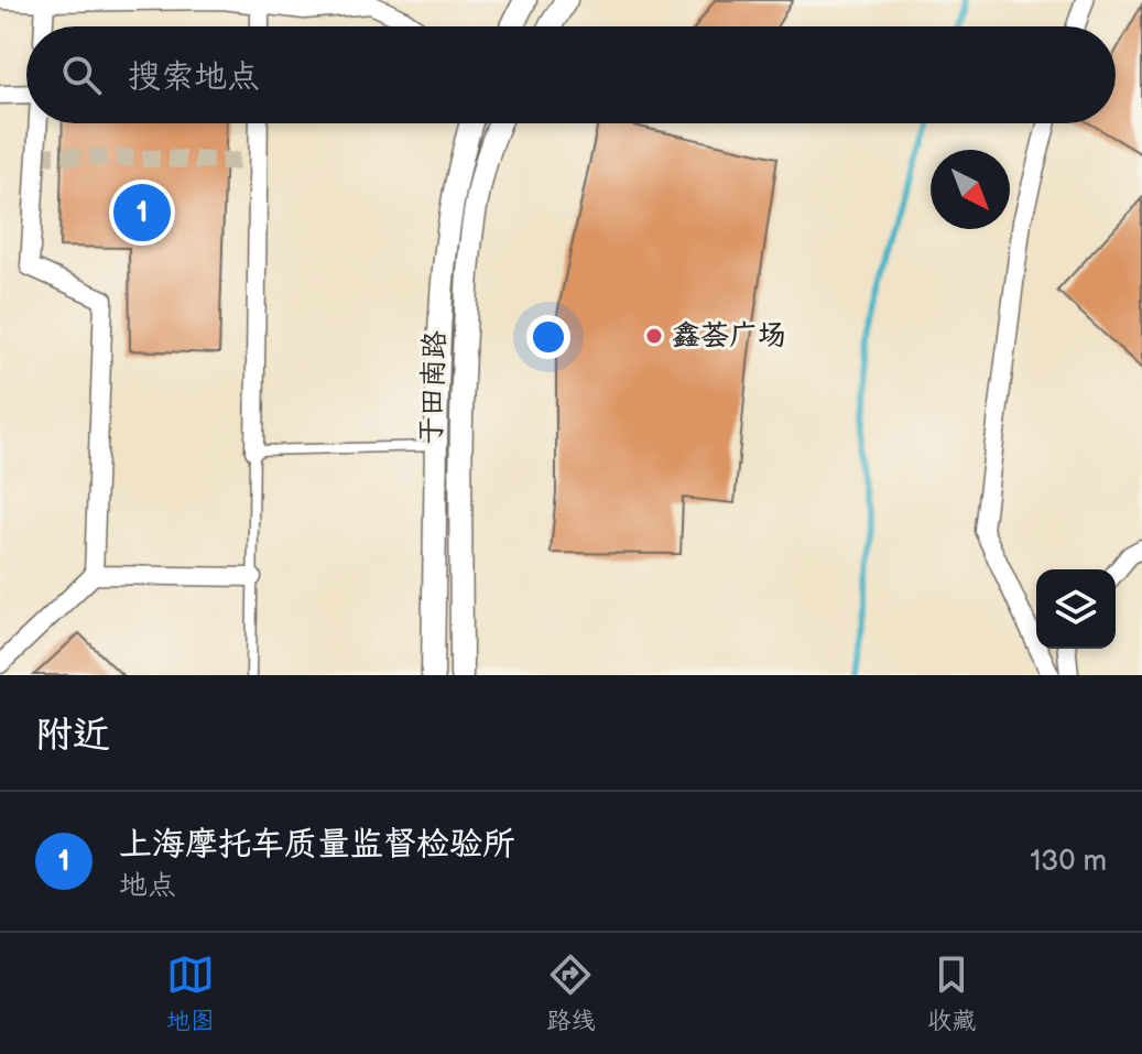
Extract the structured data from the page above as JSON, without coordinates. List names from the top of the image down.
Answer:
{
  "streets": {
    "street": ["于田南路"]
  },
  "places": ["鑫荟广场"],
  "north": "bottom right",
  "page": {
    "search": "搜索地点",
    "pins": "1",
    "heading": "附近",
    "list": [
      {
        "mark": "1",
        "name": "上海摩托车质量监督检验所",
        "note": "地点",
        "value": "130 m"
      }
    ],
    "nav": ["地图", "路线", "收藏"]
  }
}
